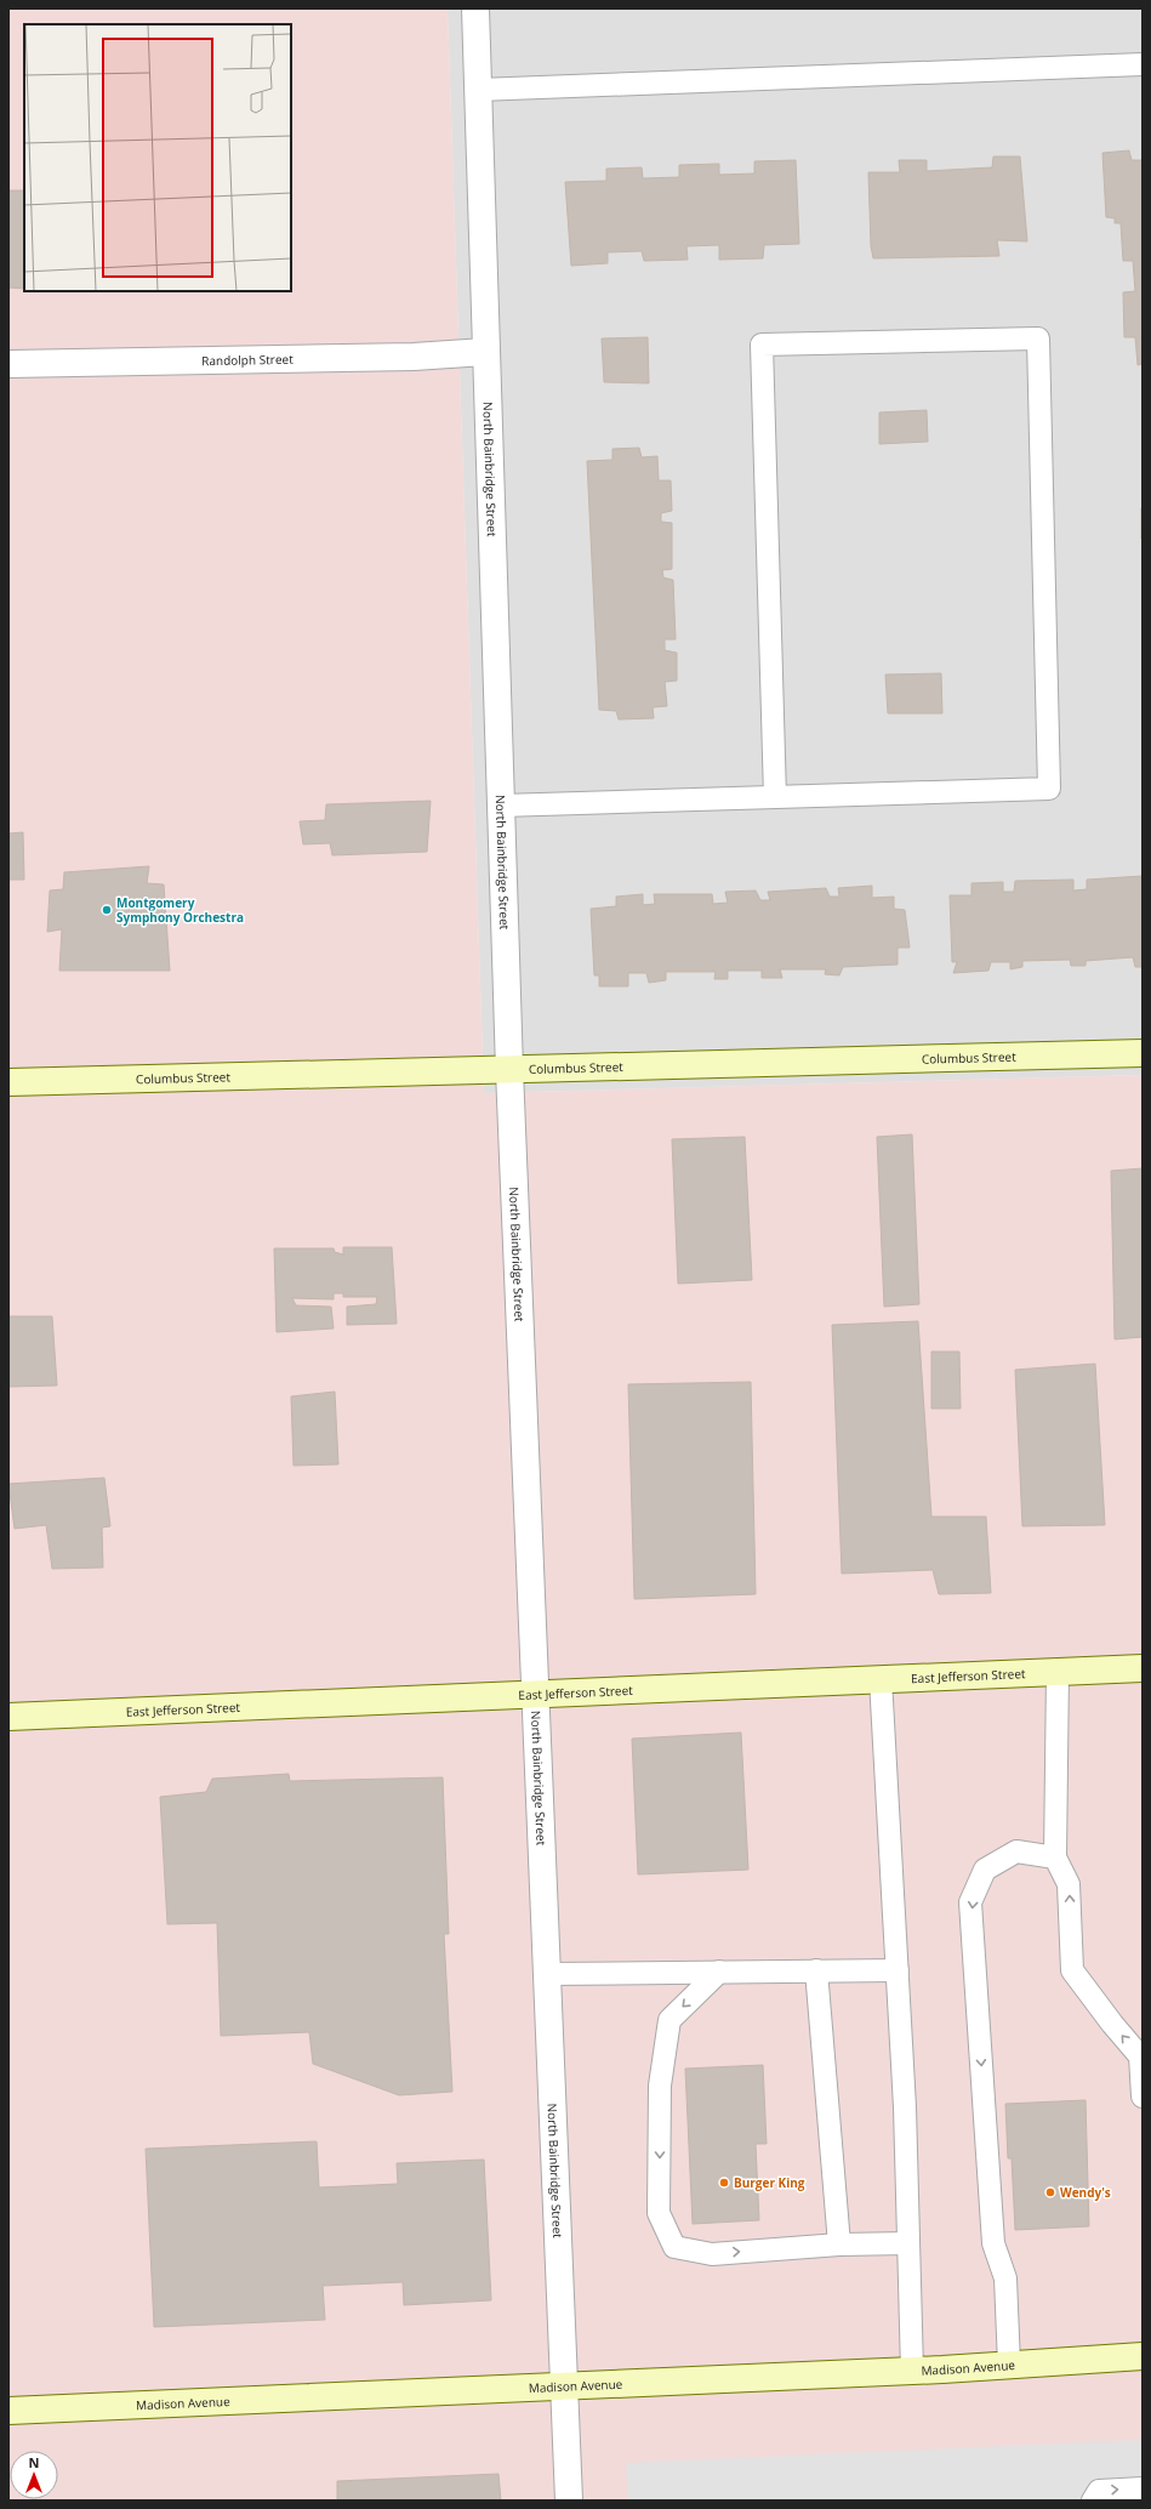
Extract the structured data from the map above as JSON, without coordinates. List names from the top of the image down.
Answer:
{
  "streets": {
    "main road": ["Columbus Street", "East Jefferson Street", "Madison Avenue"],
    "street": ["Randolph Street", "North Bainbridge Street"]
  },
  "crossings": [
    ["Randolph Street", "North Bainbridge Street"],
    ["North Bainbridge Street", "Columbus Street"],
    ["North Bainbridge Street", "East Jefferson Street"],
    ["North Bainbridge Street", "Madison Avenue"]
  ],
  "places": ["Montgomery Symphony Orchestra", "Burger King", "Wendy's"],
  "north": "top"
}
